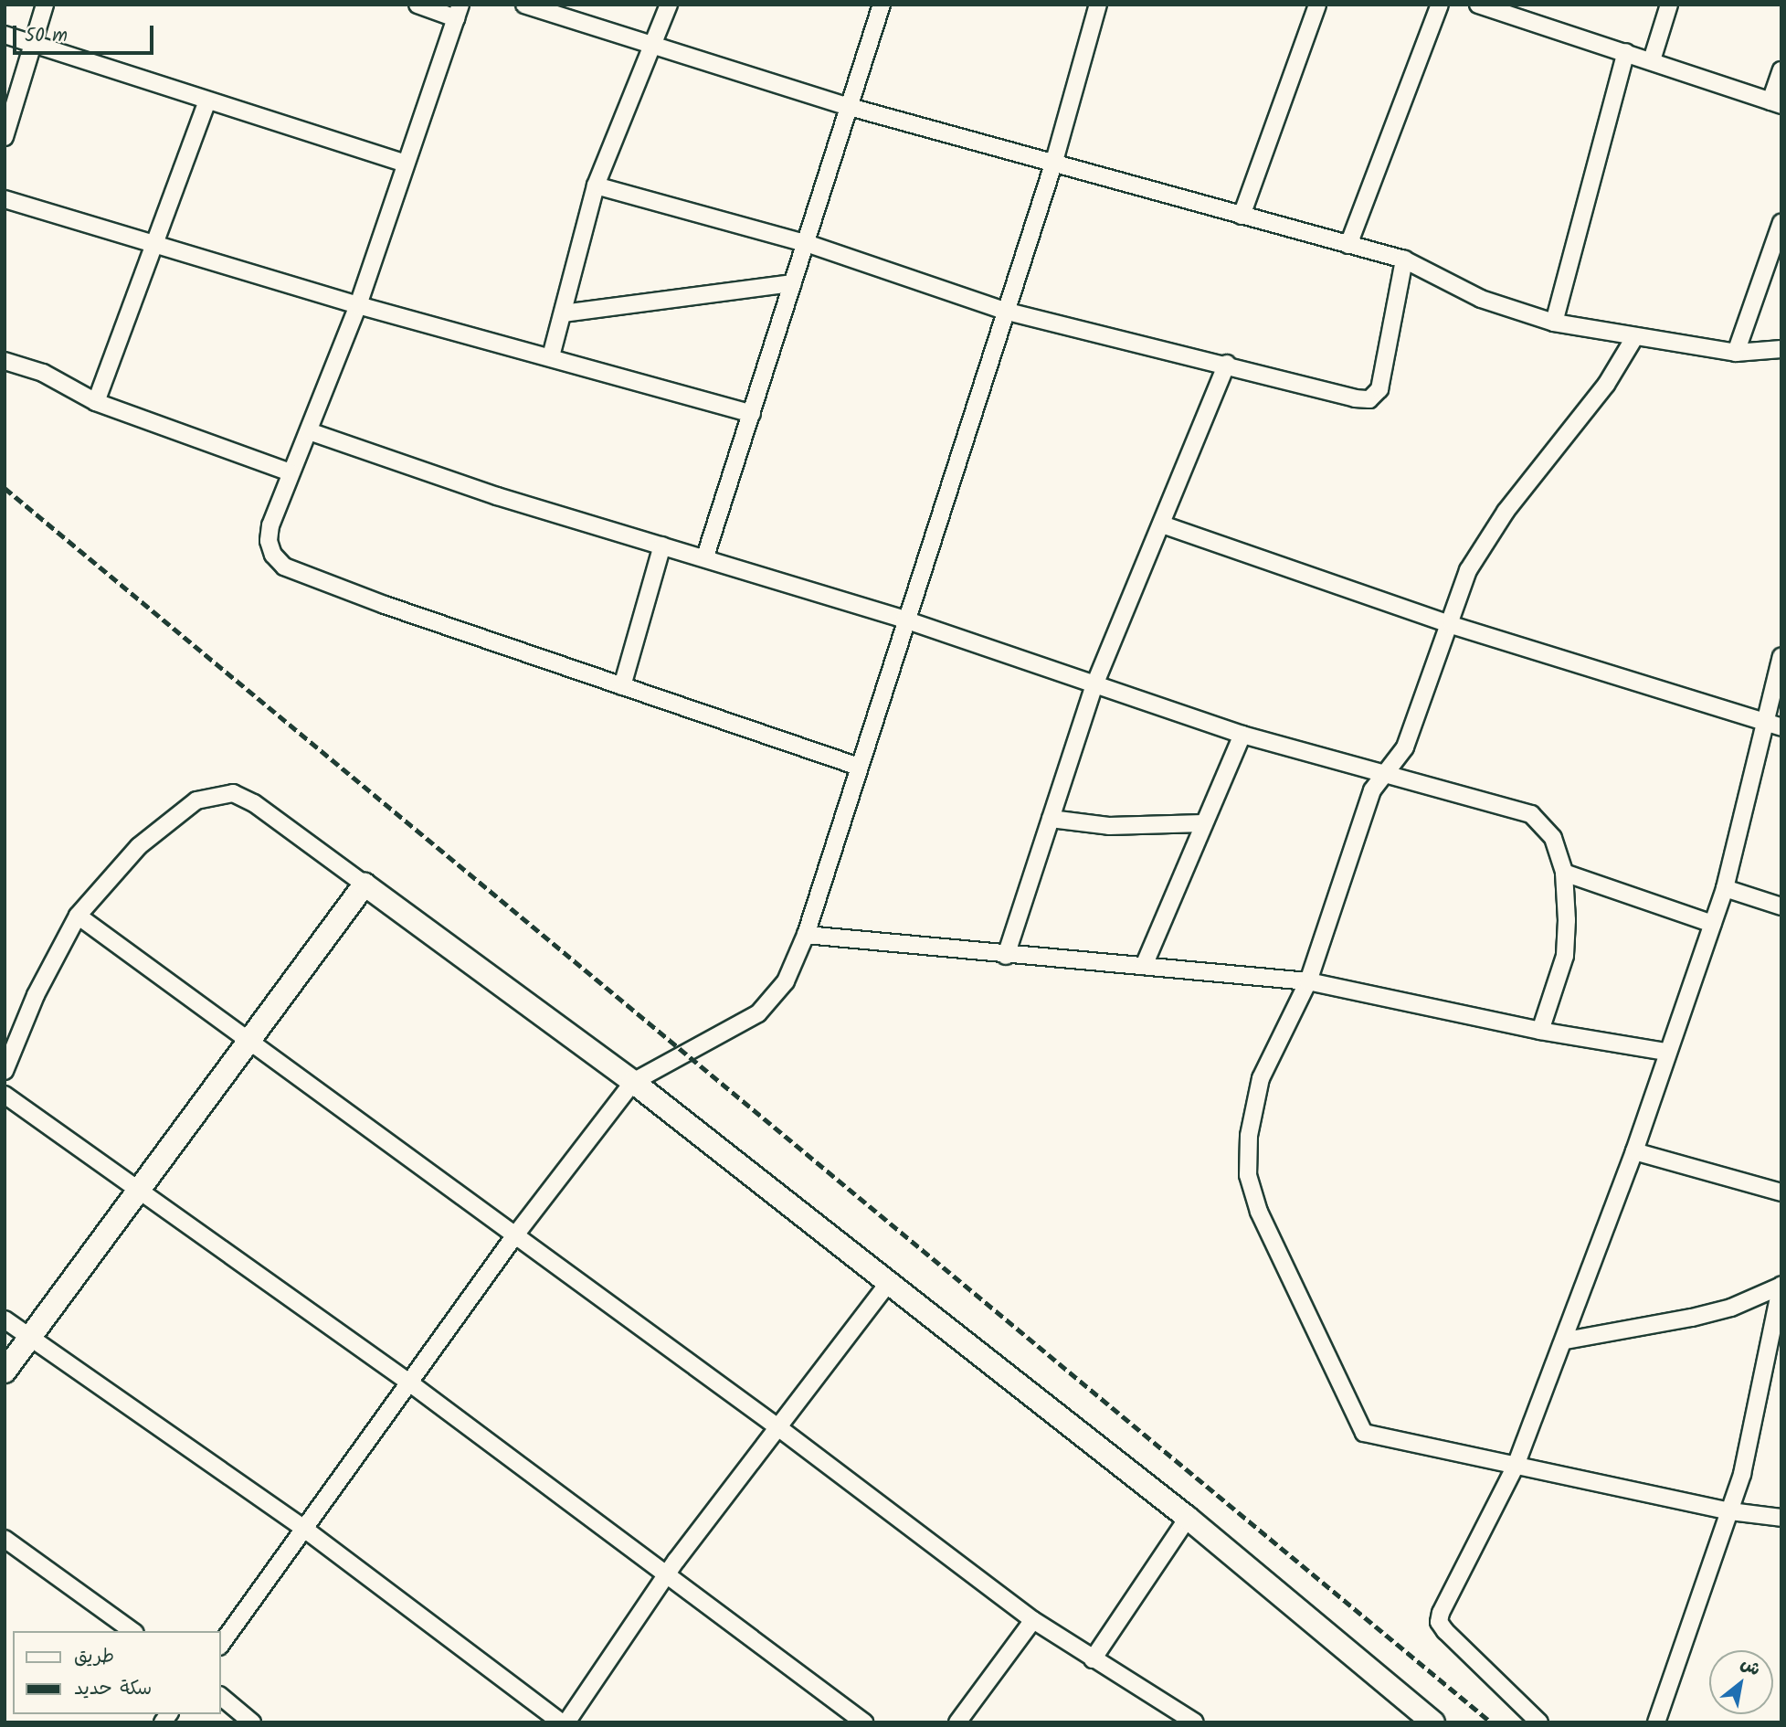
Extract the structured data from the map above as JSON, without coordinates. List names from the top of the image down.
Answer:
{
  "legend": ["طريق", "سكة حديد"],
  "scale_bar": "50 m",
  "north": "top right"
}
